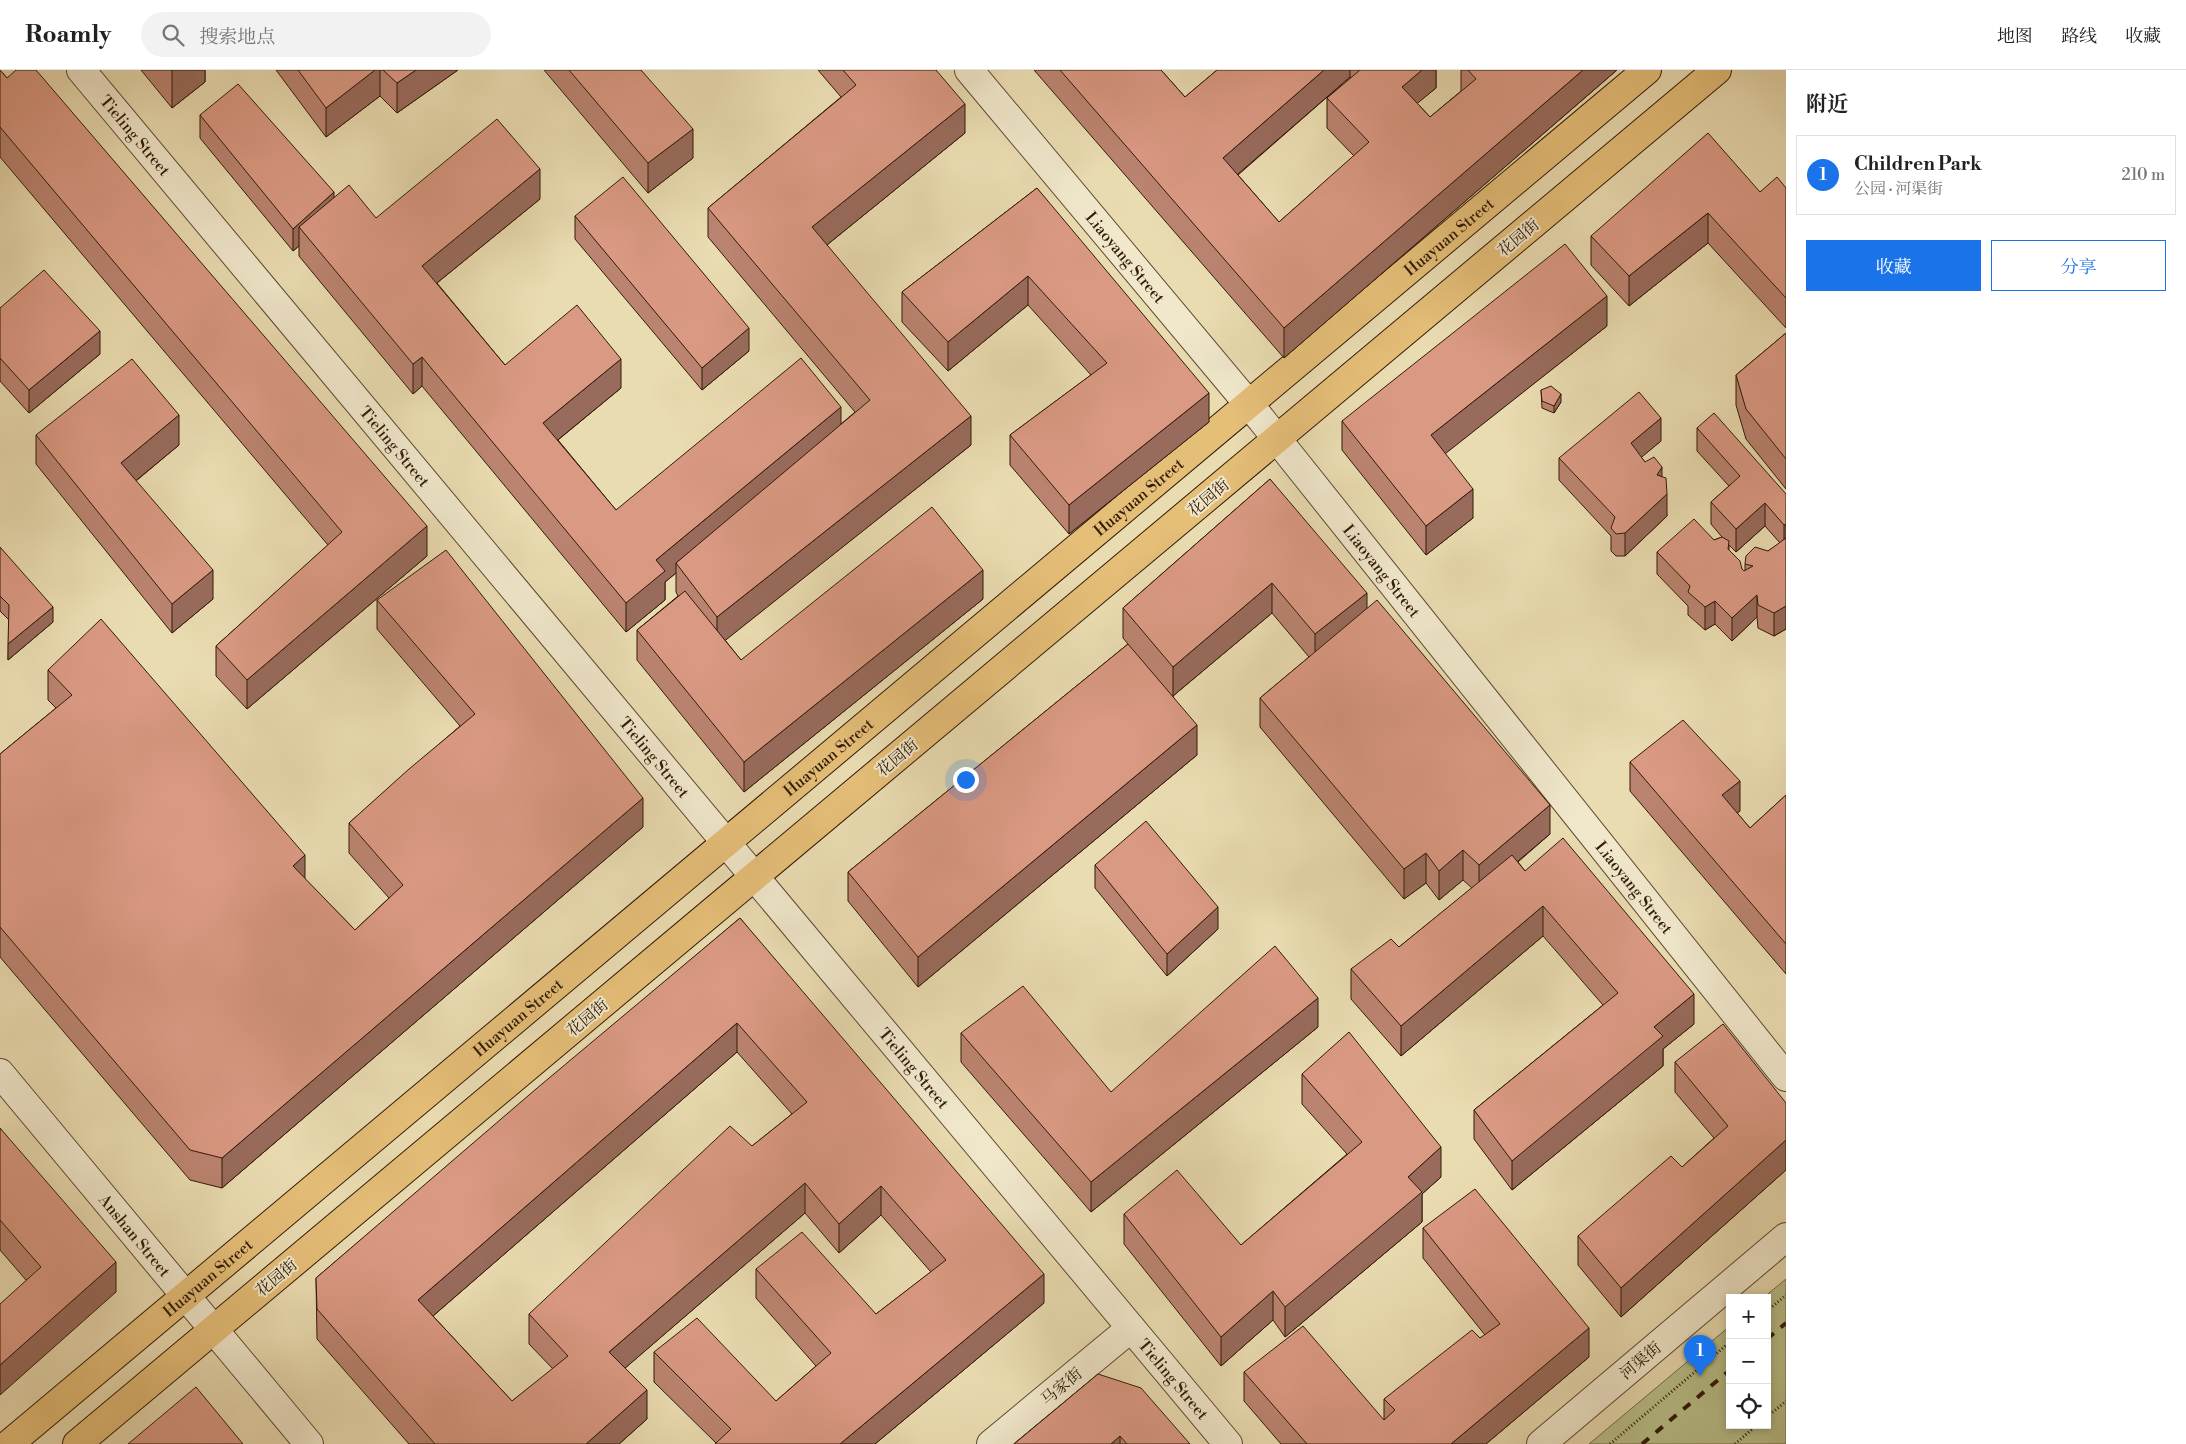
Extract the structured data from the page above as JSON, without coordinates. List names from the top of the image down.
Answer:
{
  "streets": {
    "main road": ["Huayuan Street", "花园街"],
    "street": [
      "Tieling Street",
      "Liaoyang Street",
      "Anshan Street",
      "河渠街",
      "马家街"
    ]
  },
  "crossings": [
    ["Tieling Street", "Huayuan Street"],
    ["Tieling Street", "花园街"],
    ["Tieling Street", "马家街"],
    ["Huayuan Street", "Liaoyang Street"],
    ["Huayuan Street", "Anshan Street"],
    ["花园街", "Liaoyang Street"],
    ["花园街", "Anshan Street"]
  ],
  "page": {
    "header": "Roamly",
    "search": "搜索地点",
    "nav": ["地图", "路线", "收藏"],
    "heading": "附近",
    "list": [
      {
        "mark": "1",
        "name": "Children Park",
        "note": "公园 · 河渠街",
        "value": "210 m"
      }
    ],
    "buttons": ["收藏", "分享"],
    "map_buttons": ["+", "−"],
    "pins": "1"
  }
}
